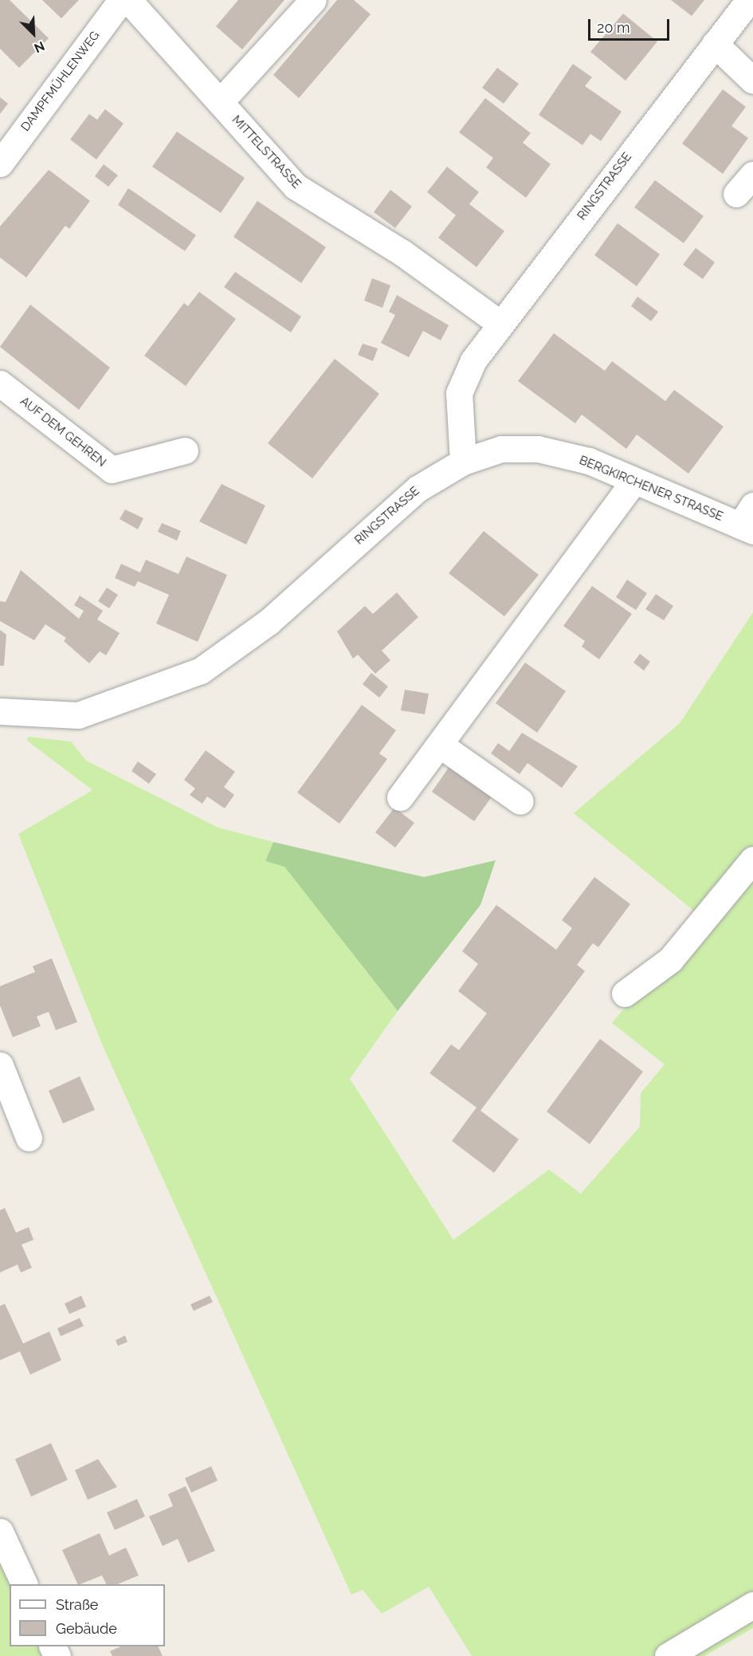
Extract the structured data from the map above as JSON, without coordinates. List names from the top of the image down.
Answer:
{
  "streets": {
    "street": [
      "DAMPFMÜHLENWEG",
      "MITTELSTRASSE",
      "RINGSTRASSE",
      "AUF DEM GEHREN",
      "BERGKIRCHENER STRASSE"
    ]
  },
  "crossings": [
    ["MITTELSTRASSE", "RINGSTRASSE"],
    ["RINGSTRASSE", "BERGKIRCHENER STRASSE"]
  ],
  "legend": ["Straße", "Gebäude"],
  "scale_bar": "20 m",
  "north": "bottom right"
}
